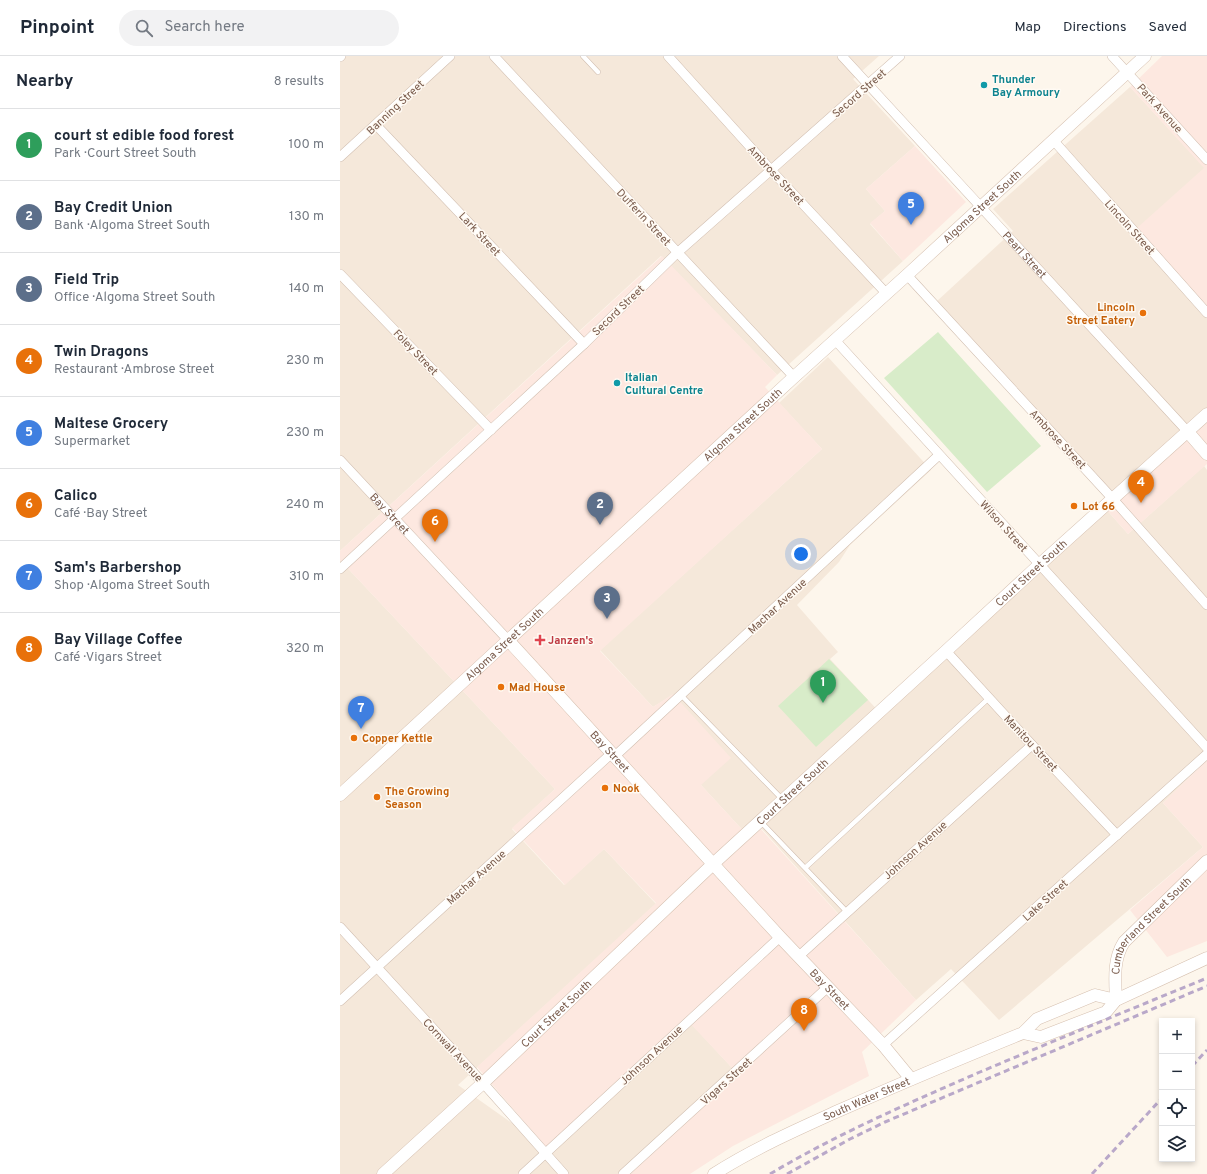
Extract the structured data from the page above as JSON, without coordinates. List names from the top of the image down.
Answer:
{
  "streets": {
    "street": [
      "Secord Street",
      "Banning Street",
      "Park Avenue",
      "Ambrose Street",
      "Algoma Street South",
      "Dufferin Street",
      "Lincoln Street",
      "Lark Street",
      "Pearl Street",
      "Foley Street",
      "Bay Street",
      "Wilson Street",
      "Court Street South",
      "Machar Avenue",
      "Manitou Street",
      "Johnson Avenue",
      "Lake Street",
      "Cumberland Street South",
      "Cornwall Avenue",
      "Vigars Street",
      "South Water Street"
    ]
  },
  "crossings": [
    ["Secord Street", "Ambrose Street"],
    ["Secord Street", "Dufferin Street"],
    ["Secord Street", "Lark Street"],
    ["Secord Street", "Pearl Street"],
    ["Secord Street", "Foley Street"],
    ["Secord Street", "Bay Street"],
    ["Banning Street", "Lark Street"],
    ["Park Avenue", "Algoma Street South"],
    ["Ambrose Street", "Algoma Street South"],
    ["Ambrose Street", "Court Street South"],
    ["Algoma Street South", "Dufferin Street"],
    ["Algoma Street South", "Lincoln Street"],
    ["Algoma Street South", "Pearl Street"],
    ["Algoma Street South", "Bay Street"],
    ["Algoma Street South", "Wilson Street"],
    ["Pearl Street", "Court Street South"],
    ["Bay Street", "Court Street South"],
    ["Bay Street", "Machar Avenue"],
    ["Bay Street", "Johnson Avenue"],
    ["Bay Street", "Lake Street"],
    ["Bay Street", "Vigars Street"],
    ["Bay Street", "South Water Street"],
    ["Wilson Street", "Court Street South"],
    ["Wilson Street", "Machar Avenue"],
    ["Court Street South", "Manitou Street"],
    ["Court Street South", "Cornwall Avenue"],
    ["Machar Avenue", "Cornwall Avenue"],
    ["Manitou Street", "Johnson Avenue"],
    ["Manitou Street", "Lake Street"],
    ["Johnson Avenue", "Cornwall Avenue"],
    ["Cumberland Street South", "South Water Street"]
  ],
  "places": {
    "other": [
      "Thunder Bay Armoury",
      "Lincoln Street Eatery",
      "Italian Cultural Centre",
      "Lot 66",
      "Mad House",
      "Copper Kettle",
      "Nook",
      "The Growing Season"
    ],
    "health": ["Janzen's"]
  },
  "page": {
    "header": "Pinpoint",
    "search": "Search here",
    "nav": ["Map", "Directions", "Saved"],
    "heading": ["Nearby", "8 results"],
    "list": [
      {
        "mark": "1",
        "name": "court st edible food forest",
        "note": "Park · Court Street South",
        "value": "100 m"
      },
      {
        "mark": "2",
        "name": "Bay Credit Union",
        "note": "Bank · Algoma Street South",
        "value": "130 m"
      },
      {
        "mark": "3",
        "name": "Field Trip",
        "note": "Office · Algoma Street South",
        "value": "140 m"
      },
      {
        "mark": "4",
        "name": "Twin Dragons",
        "note": "Restaurant · Ambrose Street",
        "value": "230 m"
      },
      {
        "mark": "5",
        "name": "Maltese Grocery",
        "note": "Supermarket",
        "value": "230 m"
      },
      {
        "mark": "6",
        "name": "Calico",
        "note": "Café · Bay Street",
        "value": "240 m"
      },
      {
        "mark": "7",
        "name": "Sam's Barbershop",
        "note": "Shop · Algoma Street South",
        "value": "310 m"
      },
      {
        "mark": "8",
        "name": "Bay Village Coffee",
        "note": "Café · Vigars Street",
        "value": "320 m"
      }
    ],
    "pins": [
      "5",
      "4",
      "2",
      "6",
      "3",
      "1",
      "7",
      "8"
    ],
    "map_buttons": ["+", "−"]
  }
}
